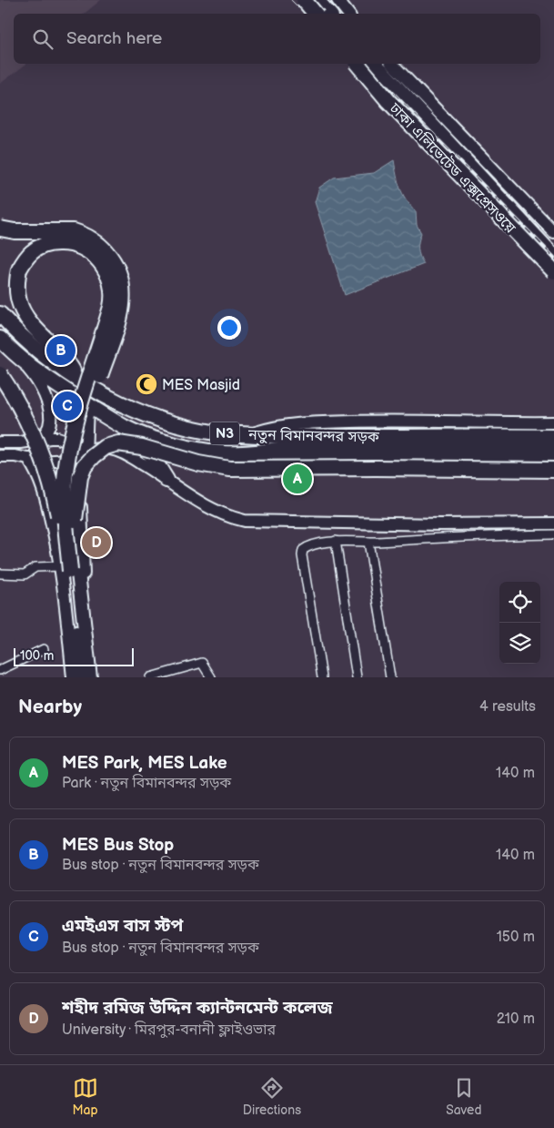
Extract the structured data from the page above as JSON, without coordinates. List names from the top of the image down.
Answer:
{
  "streets": {
    "highway": ["ঢাকা এলিভেটেড এক্সপ্রেসওয়ে", "N3", "নতুন বিমানবন্দর সড়ক"]
  },
  "places": {
    "mosque": ["MES Masjid"]
  },
  "scale_bar": "100 m",
  "page": {
    "search": "Search here",
    "pins": [
      "B",
      "C",
      "A",
      "D"
    ],
    "scale": "100 m",
    "heading": ["Nearby", "4 results"],
    "list": [
      {
        "mark": "A",
        "name": "MES Park, MES Lake",
        "note": "Park · নতুন বিমানবন্দর সড়ক",
        "value": "140 m"
      },
      {
        "mark": "B",
        "name": "MES Bus Stop",
        "note": "Bus stop · নতুন বিমানবন্দর সড়ক",
        "value": "140 m"
      },
      {
        "mark": "C",
        "name": "এমইএস বাস স্টপ",
        "note": "Bus stop · নতুন বিমানবন্দর সড়ক",
        "value": "150 m"
      },
      {
        "mark": "D",
        "name": "শহীদ রমিজ উদ্দিন ক্যান্টনমেন্ট কলেজ",
        "note": "University · মিরপুর-বনানী ফ্লাইওভার",
        "value": "210 m"
      }
    ],
    "nav": ["Map", "Directions", "Saved"]
  }
}
